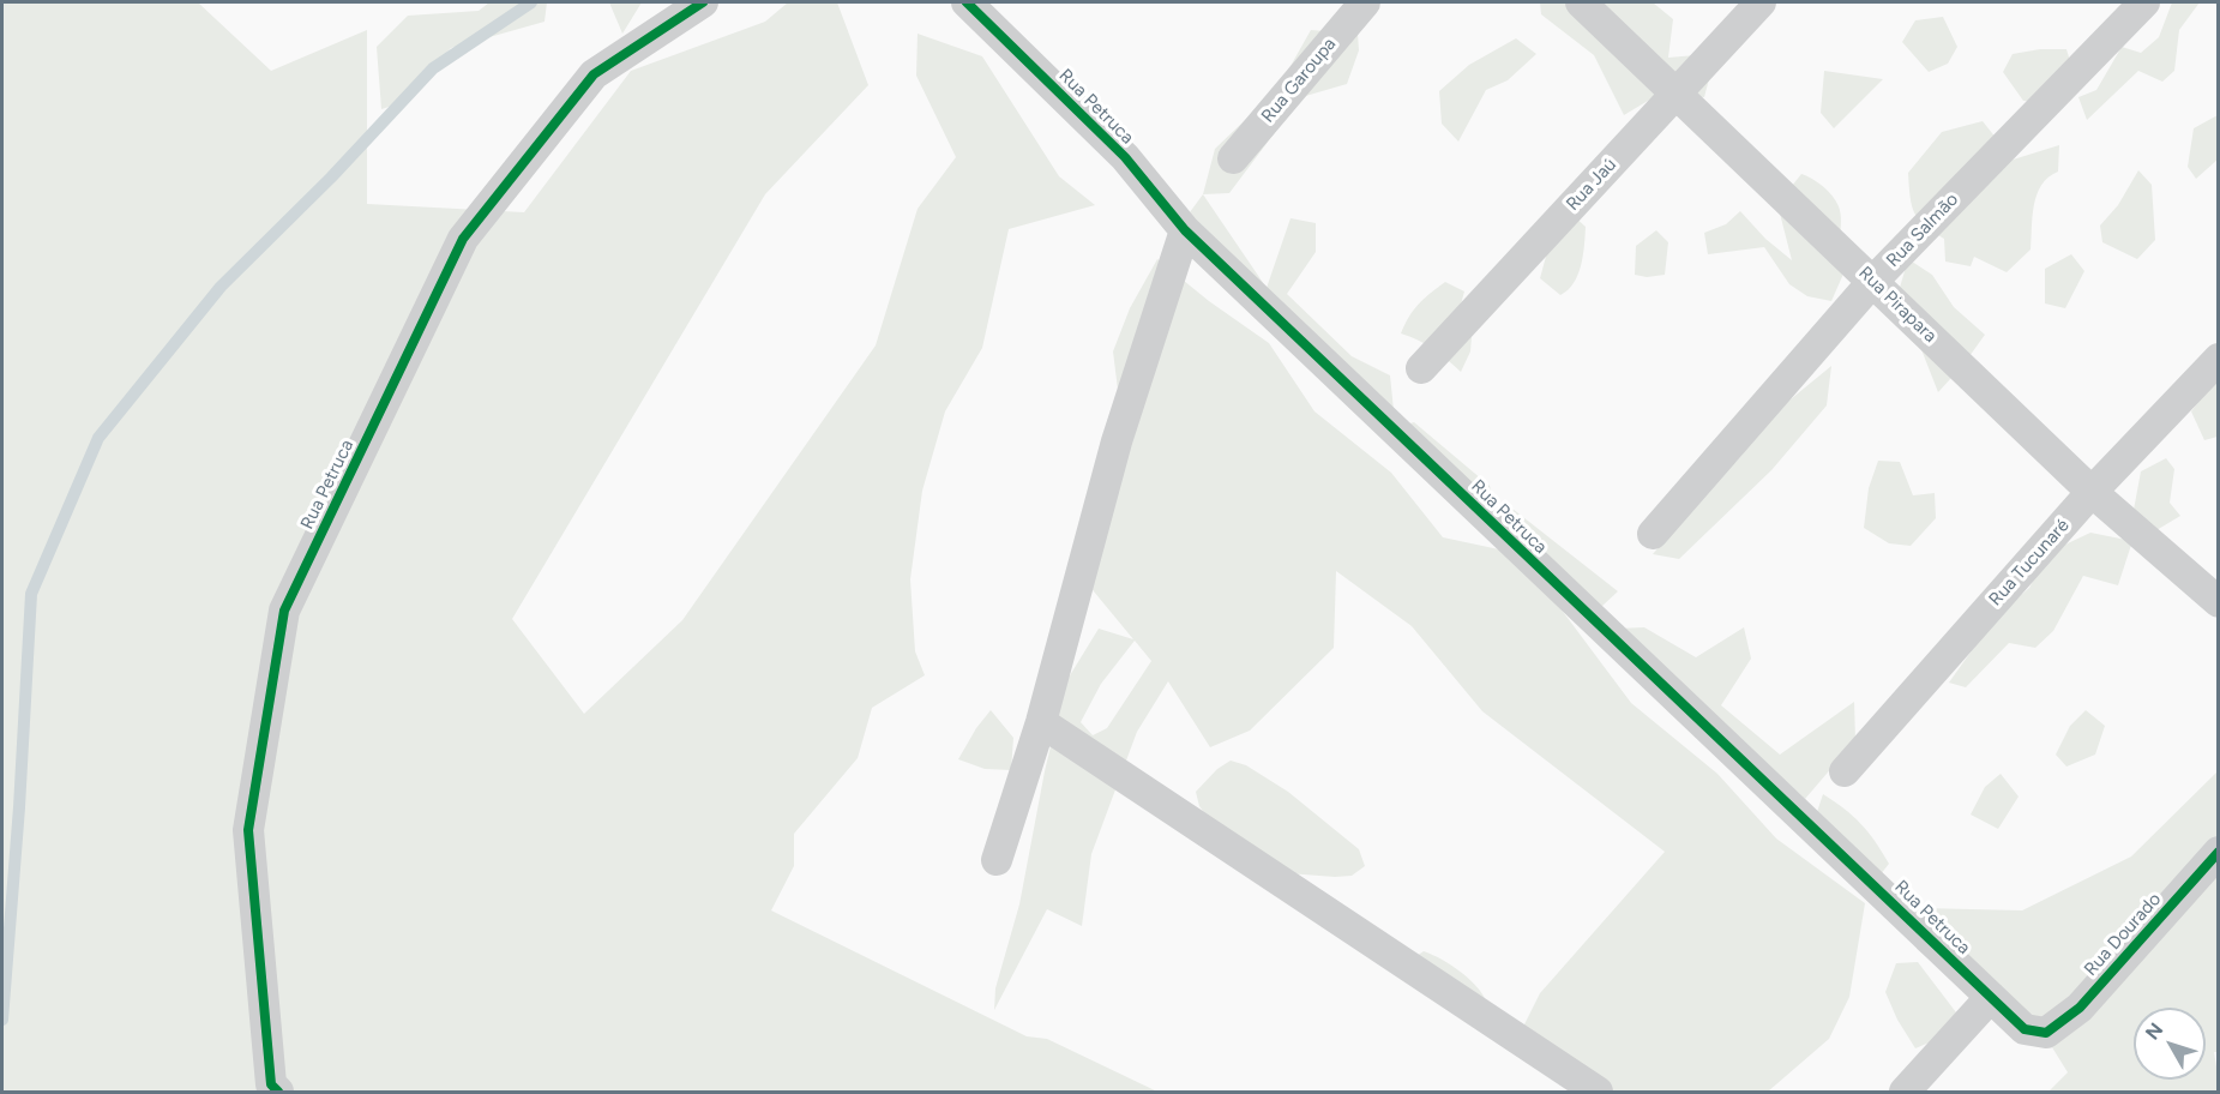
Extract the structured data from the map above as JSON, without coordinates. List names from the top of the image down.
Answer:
{
  "streets": {
    "street": [
      "Rua Garoupa",
      "Rua Petruca",
      "Rua Jaú",
      "Rua Salmão",
      "Rua Pirapara",
      "Rua Tucunaré",
      "Rua Dourado"
    ]
  },
  "crossings": [
    ["Rua Petruca", "Rua Dourado"],
    ["Rua Jaú", "Rua Pirapara"],
    ["Rua Salmão", "Rua Pirapara"],
    ["Rua Pirapara", "Rua Tucunaré"]
  ],
  "north": "top left"
}
